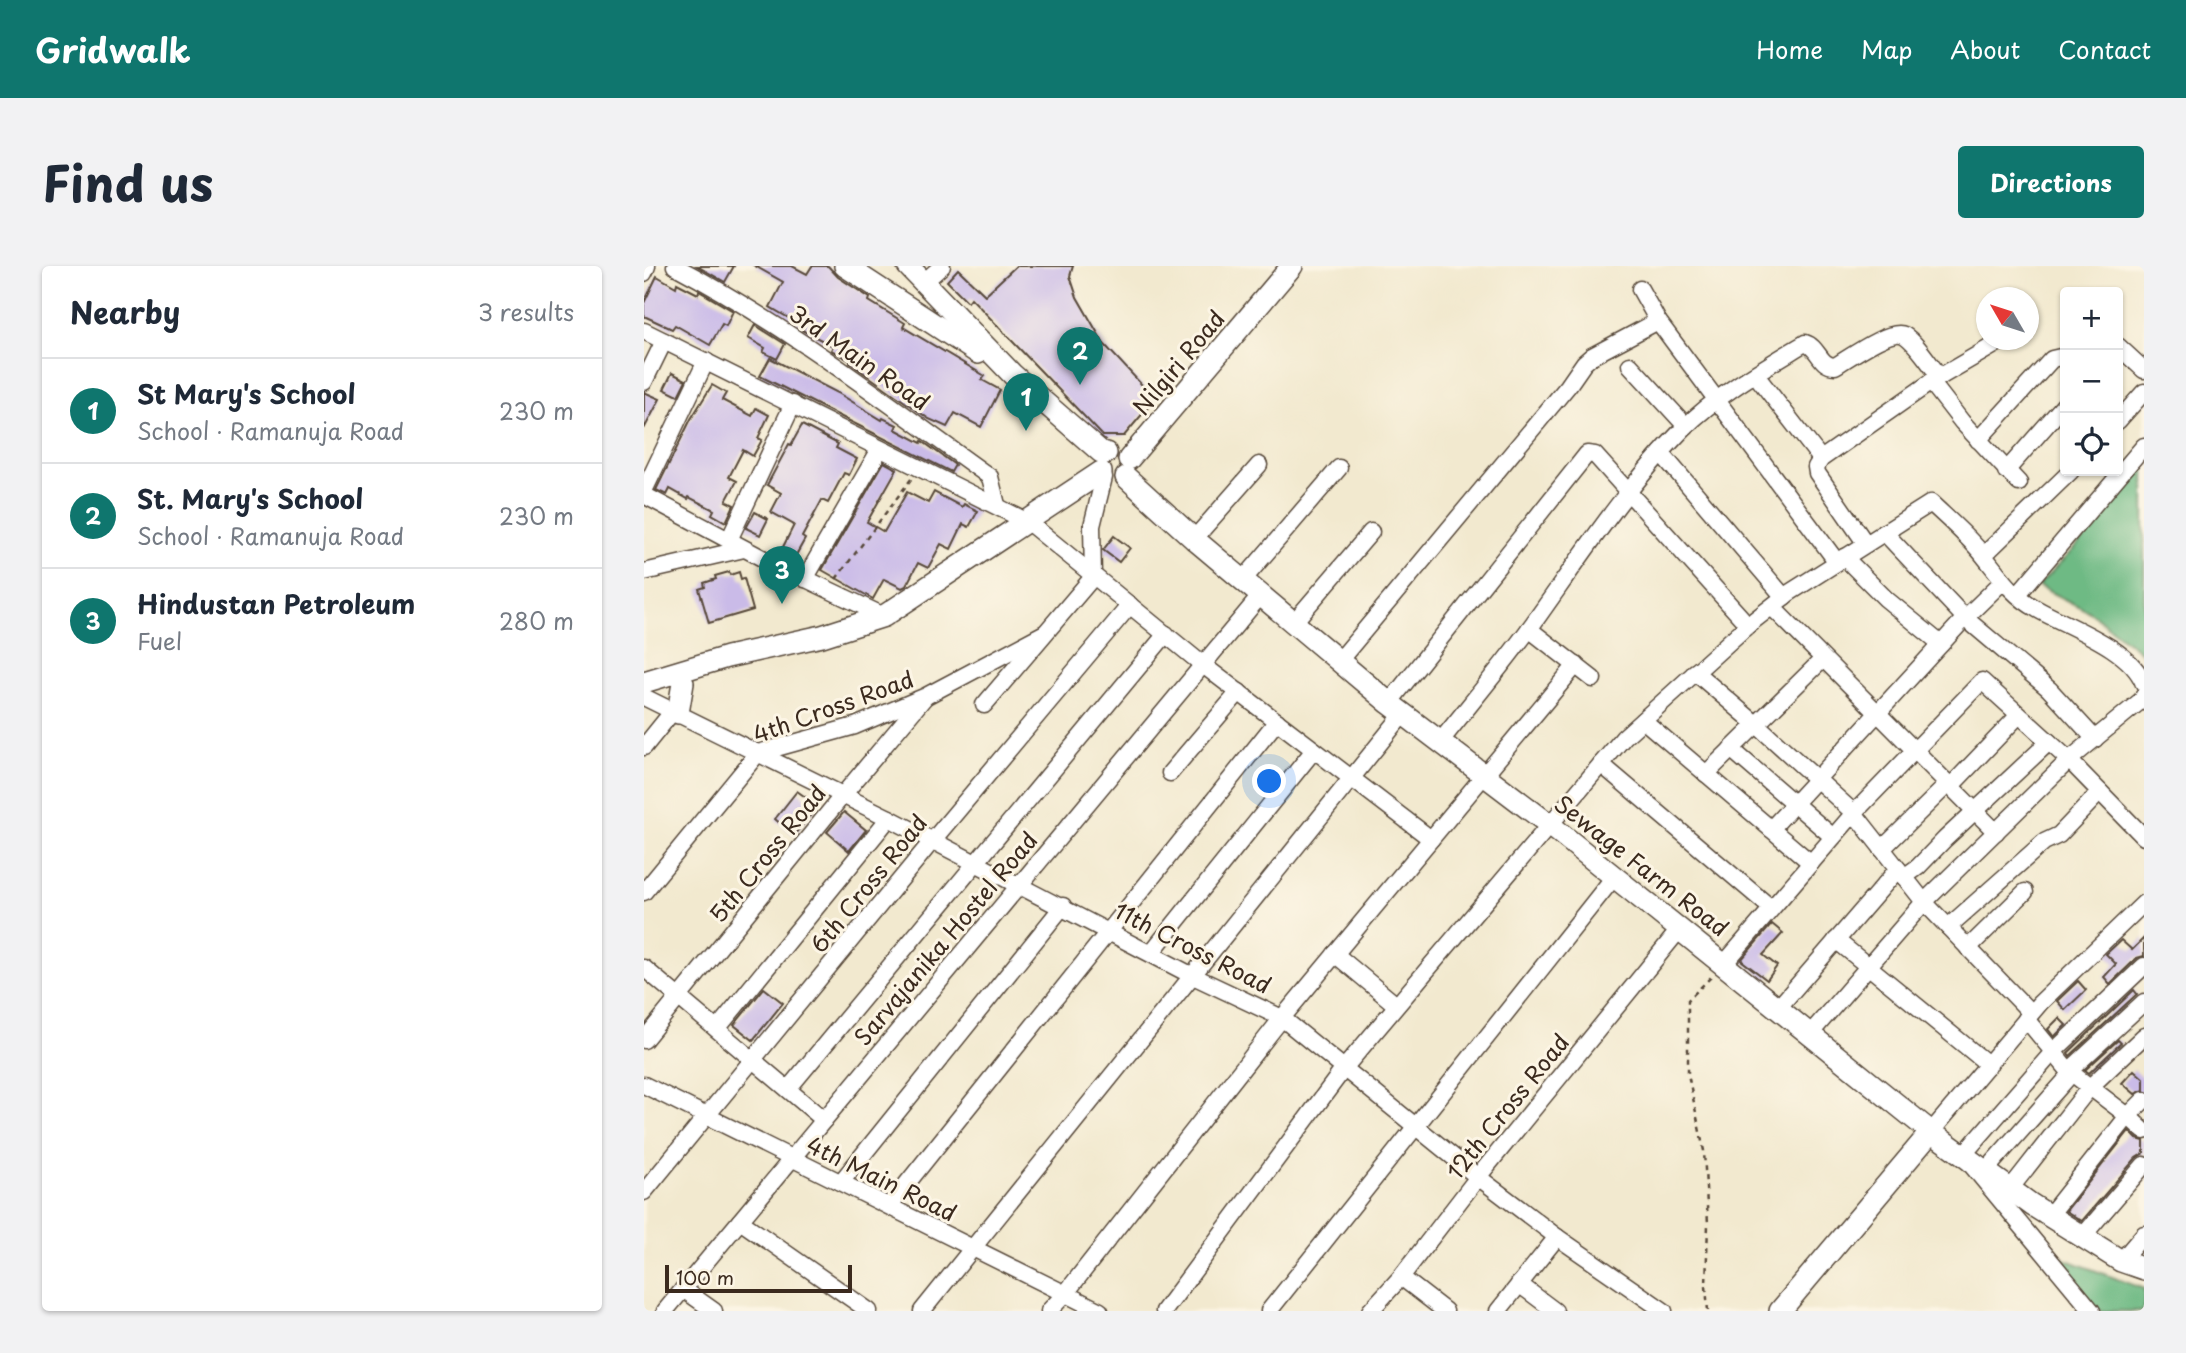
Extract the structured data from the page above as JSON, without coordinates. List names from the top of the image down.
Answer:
{
  "streets": {
    "main road": ["Nilgiri Road", "Sewage Farm Road"],
    "street": [
      "3rd Main Road",
      "4th Cross Road",
      "5th Cross Road",
      "6th Cross Road",
      "Sarvajanika Hostel Road",
      "11th Cross Road",
      "12th Cross Road",
      "4th Main Road"
    ]
  },
  "crossings": [
    ["Nilgiri Road", "Sewage Farm Road"],
    ["4th Cross Road", "5th Cross Road"],
    ["4th Cross Road", "11th Cross Road"],
    ["5th Cross Road", "11th Cross Road"],
    ["Sewage Farm Road", "Sarvajanika Hostel Road"],
    ["Sewage Farm Road", "12th Cross Road"],
    ["6th Cross Road", "11th Cross Road"],
    ["6th Cross Road", "4th Main Road"],
    ["Sarvajanika Hostel Road", "11th Cross Road"],
    ["Sarvajanika Hostel Road", "4th Main Road"],
    ["11th Cross Road", "12th Cross Road"]
  ],
  "scale_bar": "100 m",
  "north": "top left",
  "page": {
    "header": "Gridwalk",
    "nav": [
      "Home",
      "Map",
      "About",
      "Contact"
    ],
    "title": "Find us",
    "buttons": "Directions",
    "heading": ["Nearby", "3 results"],
    "map_buttons": ["+", "−"],
    "pins": ["2", "1", "3"],
    "list": [
      {
        "mark": "1",
        "name": "St Mary's School",
        "note": "School · Ramanuja Road",
        "value": "230 m"
      },
      {
        "mark": "2",
        "name": "St. Mary's School",
        "note": "School · Ramanuja Road",
        "value": "230 m"
      },
      {
        "mark": "3",
        "name": "Hindustan Petroleum",
        "note": "Fuel",
        "value": "280 m"
      }
    ],
    "scale": "100 m"
  }
}
